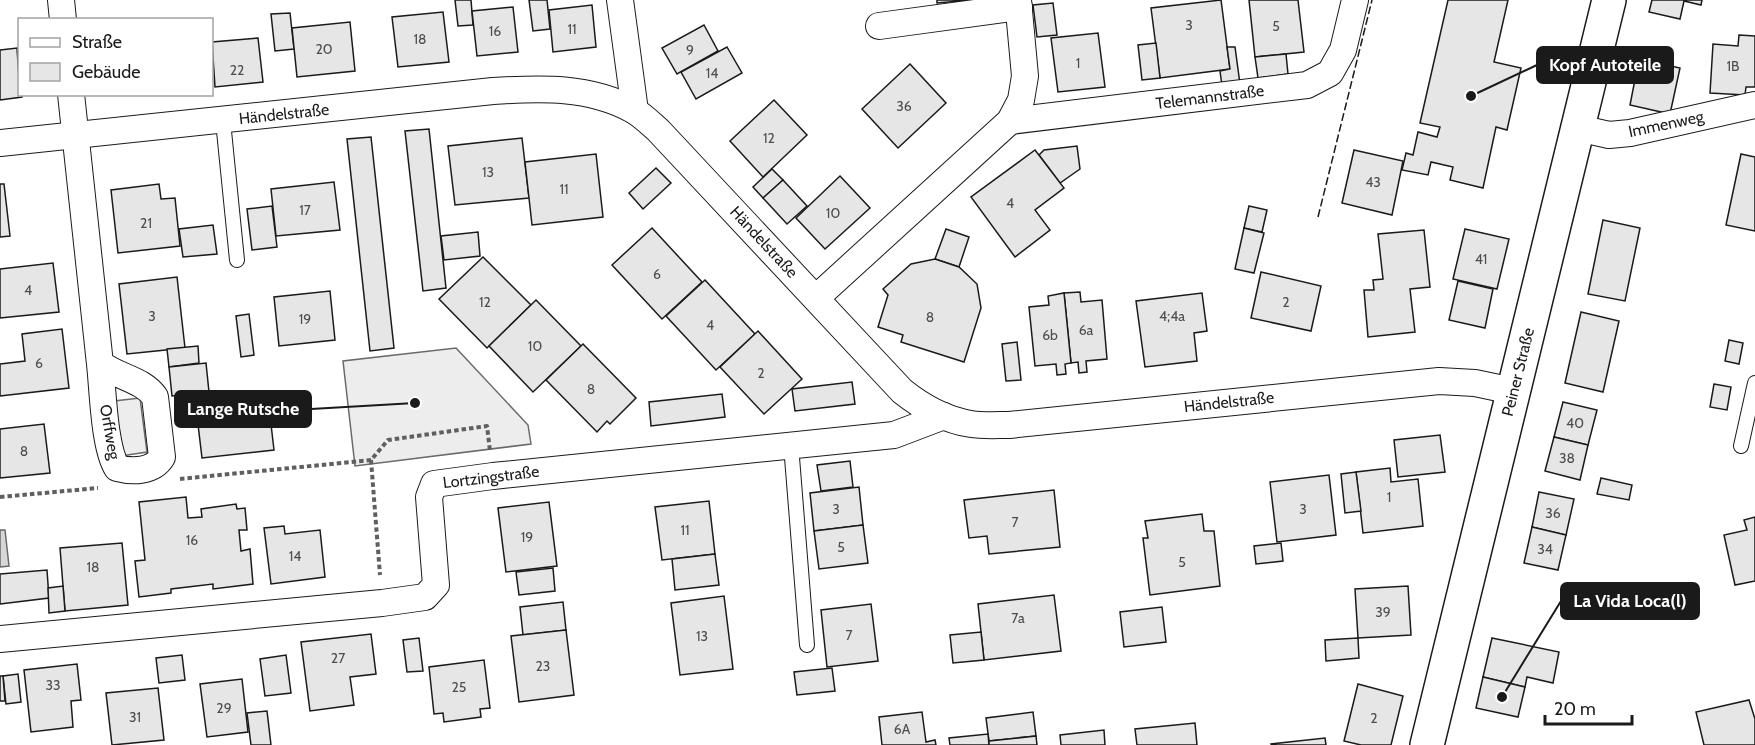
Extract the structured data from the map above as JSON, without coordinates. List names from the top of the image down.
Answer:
{
  "streets": {
    "main road": ["Peiner Straße"],
    "street": [
      "Telemannstraße",
      "Händelstraße",
      "Immenweg",
      "Lortzingstraße"
    ]
  },
  "crossings": [
    ["Händelstraße", "Peiner Straße"],
    ["Händelstraße", "Lortzingstraße"],
    ["Immenweg", "Peiner Straße"]
  ],
  "places": ["Kopf Autoteile", "Lange Rutsche", "La Vida Loca(l)"],
  "house_numbers": [
    "3",
    "5",
    "11",
    "16",
    "18",
    "20",
    "9",
    "1",
    "1B",
    "22",
    "14",
    "36",
    "12",
    "13",
    "43",
    "11",
    "4",
    "17",
    "10",
    "21",
    "41",
    "6",
    "4",
    "12",
    "2",
    "3",
    "4;4a",
    "8",
    "19",
    "4",
    "6a",
    "6b",
    "10",
    "6",
    "2",
    "8",
    "40",
    "8",
    "38",
    "1",
    "3",
    "3",
    "36",
    "7",
    "11",
    "19",
    "16",
    "5",
    "34",
    "14",
    "5",
    "18",
    "39",
    "7a",
    "7",
    "13",
    "27",
    "23",
    "33",
    "25",
    "29",
    "31",
    "2",
    "6A"
  ],
  "legend": ["Straße", "Gebäude"],
  "scale_bar": "20 m"
}
